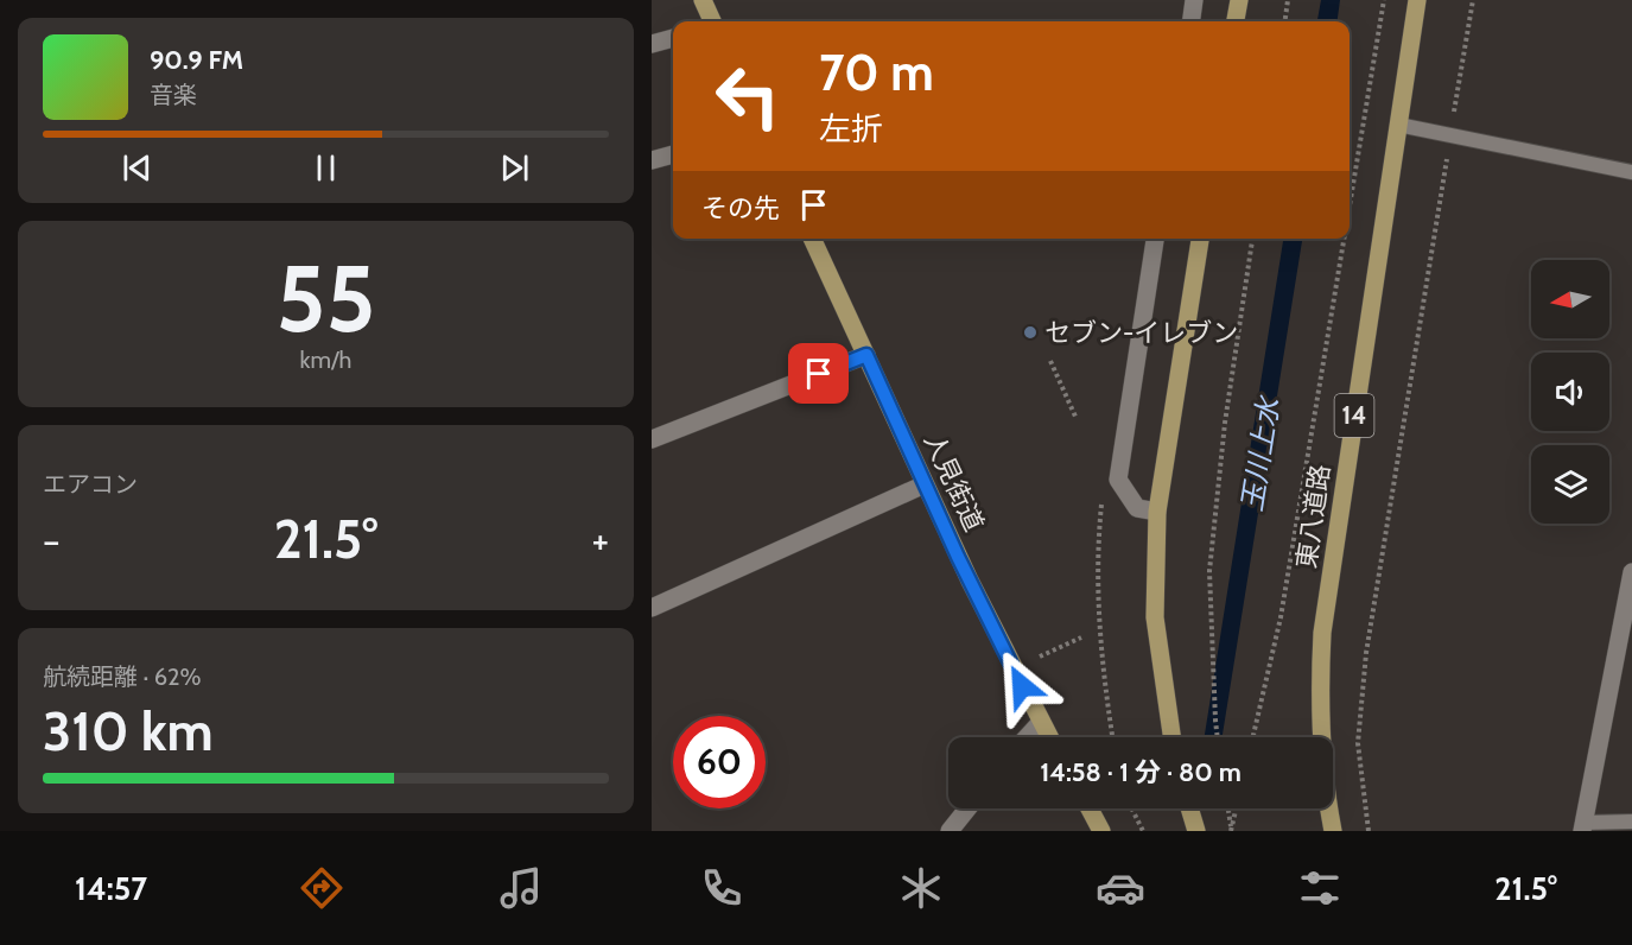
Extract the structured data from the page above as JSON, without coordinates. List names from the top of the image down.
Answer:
{
  "streets": {
    "main road": ["14", "人見街道", "東八道路"]
  },
  "water": ["玉川上水"],
  "places": ["セブン-イレブン"],
  "north": "left",
  "page": {
    "turn": ["70 m", "左折"],
    "song": ["90.9 FM", "音楽"],
    "then": "その先",
    "tile": [
      ["55", "km/h"],
      "エアコン",
      ["航続距離 · 62%", "310 km"]
    ],
    "heat": ["−", "21.5°", "+"],
    "limit": "60",
    "trip": "14:58 · 1 分 · 80 m",
    "tabs": ["14:57", "21.5°"]
  }
}
